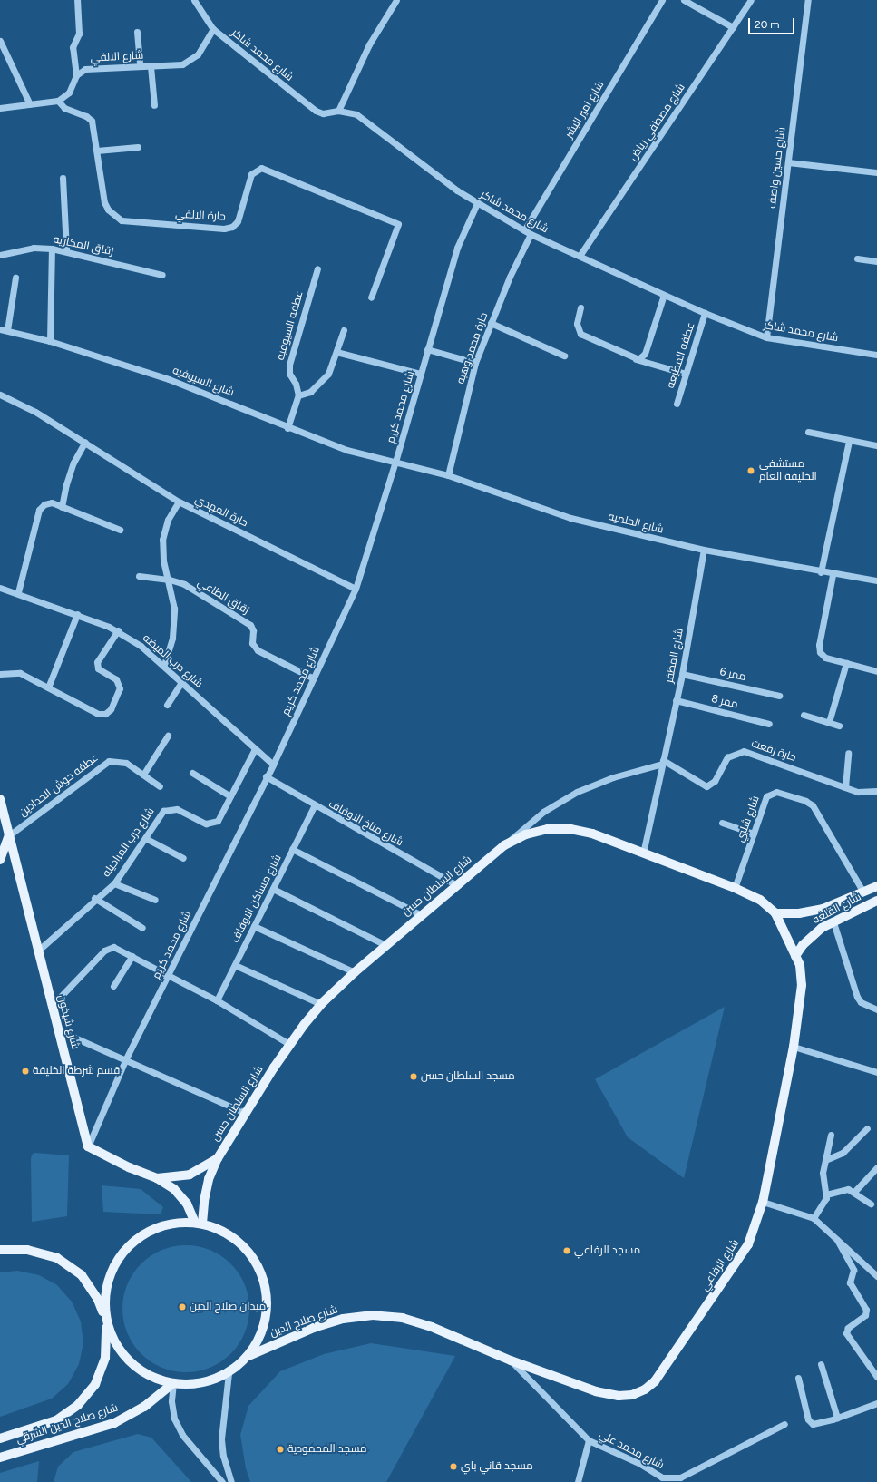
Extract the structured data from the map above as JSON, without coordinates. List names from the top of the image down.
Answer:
{
  "streets": {
    "main road": [
      "شارع السلطان حسن",
      "شارع القلعه",
      "شارع شيخون",
      "شارع الرفاعي",
      "شارع صلاح الدين",
      "شارع صلاح الدين الشرقي"
    ],
    "street": [
      "شارع محمد شاكر",
      "شارع الالفي",
      "شارع امير البشر",
      "شارع مصطفي رياض",
      "شارع حسين واصف",
      "حارة الالفي",
      "زقاق المكاريه",
      "عطفه السيوفيه",
      "حارة محمد وهبه",
      "عطفه المطيعه",
      "شارع السيوفيه",
      "شارع محمد كريم",
      "حارة المهدي",
      "شارع الحلميه",
      "زقاق الطاعي",
      "شارع المظفر",
      "شارع درب الميضه",
      "ممر 6",
      "ممر 8",
      "حارة رفعت",
      "عطفه حوش الحدادين",
      "شارع شلبي",
      "شارع مناخ الاوقاف",
      "شارع درب المراحيله",
      "شارع مساكن الاوقاف",
      "شارع محمد علي"
    ]
  },
  "crossings": [
    ["شارع محمد شاكر", "شارع الالفي"],
    ["شارع محمد شاكر", "شارع امير البشر"],
    ["شارع محمد شاكر", "شارع مصطفي رياض"],
    ["شارع محمد شاكر", "شارع حسين واصف"],
    ["شارع محمد شاكر", "حارة محمد وهبه"],
    ["شارع محمد شاكر", "عطفه المطيعه"],
    ["شارع محمد شاكر", "شارع محمد كريم"],
    ["حارة محمد وهبه", "شارع الحلميه"],
    ["شارع السيوفيه", "شارع محمد كريم"],
    ["شارع السيوفيه", "شارع الحلميه"],
    ["شارع محمد كريم", "حارة المهدي"],
    ["شارع محمد كريم", "شارع الحلميه"],
    ["شارع محمد كريم", "زقاق الطاعي"],
    ["شارع محمد كريم", "شارع درب الميضه"],
    ["شارع محمد كريم", "شارع مناخ الاوقاف"],
    ["شارع محمد كريم", "شارع شيخون"],
    ["شارع الحلميه", "شارع المظفر"],
    ["شارع المظفر", "ممر 6"],
    ["شارع المظفر", "ممر 8"],
    ["شارع المظفر", "حارة رفعت"],
    ["شارع المظفر", "شارع السلطان حسن"],
    ["شارع درب الميضه", "شارع درب المراحيله"],
    ["عطفه حوش الحدادين", "شارع شيخون"],
    ["شارع شلبي", "شارع السلطان حسن"],
    ["شارع شلبي", "شارع القلعه"],
    ["شارع مناخ الاوقاف", "شارع السلطان حسن"],
    ["شارع مناخ الاوقاف", "شارع مساكن الاوقاف"],
    ["شارع درب المراحيله", "شارع شيخون"],
    ["شارع السلطان حسن", "شارع القلعه"],
    ["شارع السلطان حسن", "شارع الرفاعي"],
    ["شارع القلعه", "شارع الرفاعي"],
    ["شارع الرفاعي", "شارع صلاح الدين"],
    ["شارع الرفاعي", "شارع محمد علي"]
  ],
  "places": [
    "مستشفى الخليفة العام",
    "قسم شرطة الخليفة",
    "مسجد السلطان حسن",
    "مسجد الرفاعي",
    "ميدان صلاح الدين",
    "مسجد المحمودية",
    "مسجد قاني باي"
  ],
  "scale_bar": "20 m"
}
